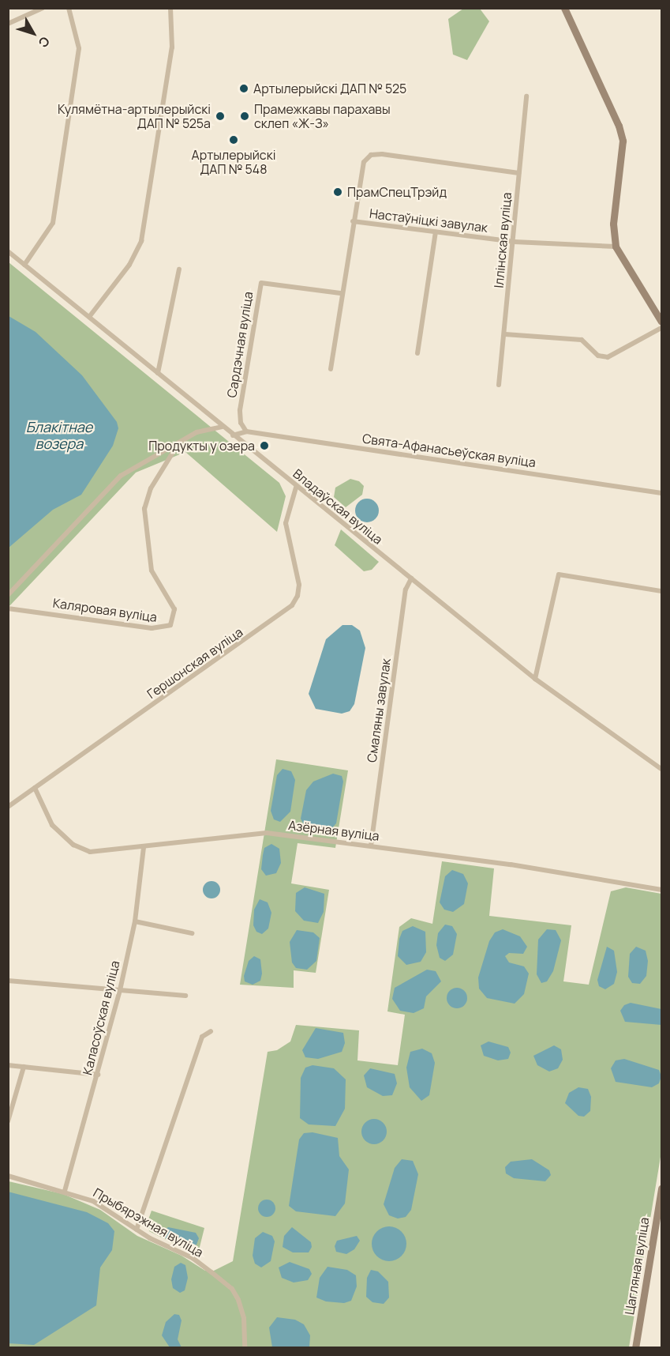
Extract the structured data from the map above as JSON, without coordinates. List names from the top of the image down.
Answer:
{
  "streets": {
    "street": [
      "Настаўніцкі завулак",
      "Іллінская вуліца",
      "Сардэчная вуліца",
      "Свята-Афанасьеўская вуліца",
      "Владаўская вуліца",
      "Каляровая вуліца",
      "Гершонская вуліца",
      "Смаляны завулак",
      "Азёрная вуліца",
      "Каласоўская вуліца",
      "Прыбярэжная вуліца",
      "Цагляная вуліца"
    ]
  },
  "crossings": [
    ["Настаўніцкі завулак", "Іллінская вуліца"],
    ["Сардэчная вуліца", "Свята-Афанасьеўская вуліца"],
    ["Свята-Афанасьеўская вуліца", "Владаўская вуліца"],
    ["Владаўская вуліца", "Гершонская вуліца"],
    ["Владаўская вуліца", "Смаляны завулак"],
    ["Гершонская вуліца", "Азёрная вуліца"],
    ["Смаляны завулак", "Азёрная вуліца"],
    ["Азёрная вуліца", "Каласоўская вуліца"],
    ["Каласоўская вуліца", "Прыбярэжная вуліца"]
  ],
  "water": ["Блакітнае возера"],
  "places": [
    "Артылерыйскі ДАП № 525",
    "Кулямётна-артылерыйскі ДАП № 525а",
    "Прамежкавы парахавы склеп «Ж-З»",
    "Артылерыйскі ДАП № 548",
    "ПрамСпецТрэйд",
    "Продукты у озера"
  ],
  "north": "bottom right"
}
